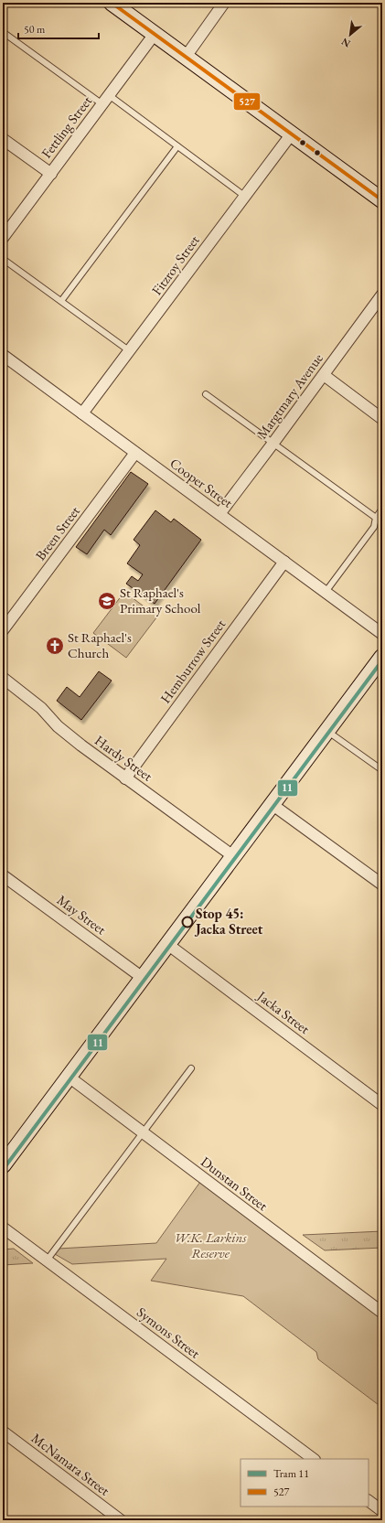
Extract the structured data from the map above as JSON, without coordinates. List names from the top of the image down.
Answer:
{
  "streets": {
    "street": [
      "Fettling Street",
      "Fitzroy Street",
      "Margtmary Avenue",
      "Cooper Street",
      "Breen Street",
      "Hemburrow Street",
      "Hardy Street",
      "May Street",
      "Jacka Street",
      "Dunstan Street",
      "Symons Street",
      "McNamara Street"
    ]
  },
  "crossings": [
    ["Fitzroy Street", "Cooper Street"],
    ["Margtmary Avenue", "Cooper Street"],
    ["Cooper Street", "Breen Street"],
    ["Cooper Street", "Hemburrow Street"],
    ["Hemburrow Street", "Hardy Street"]
  ],
  "parks": ["W.K. Larkins Reserve"],
  "places": {
    "school or university": ["St Raphael's Primary School"],
    "church": ["St Raphael's Church"],
    "other": ["Stop 45: Jacka Street"]
  },
  "lines": ["transit line 527", "tram line 11"],
  "legend": ["Tram 11", "527"],
  "scale_bar": "50 m",
  "north": "bottom left"
}
